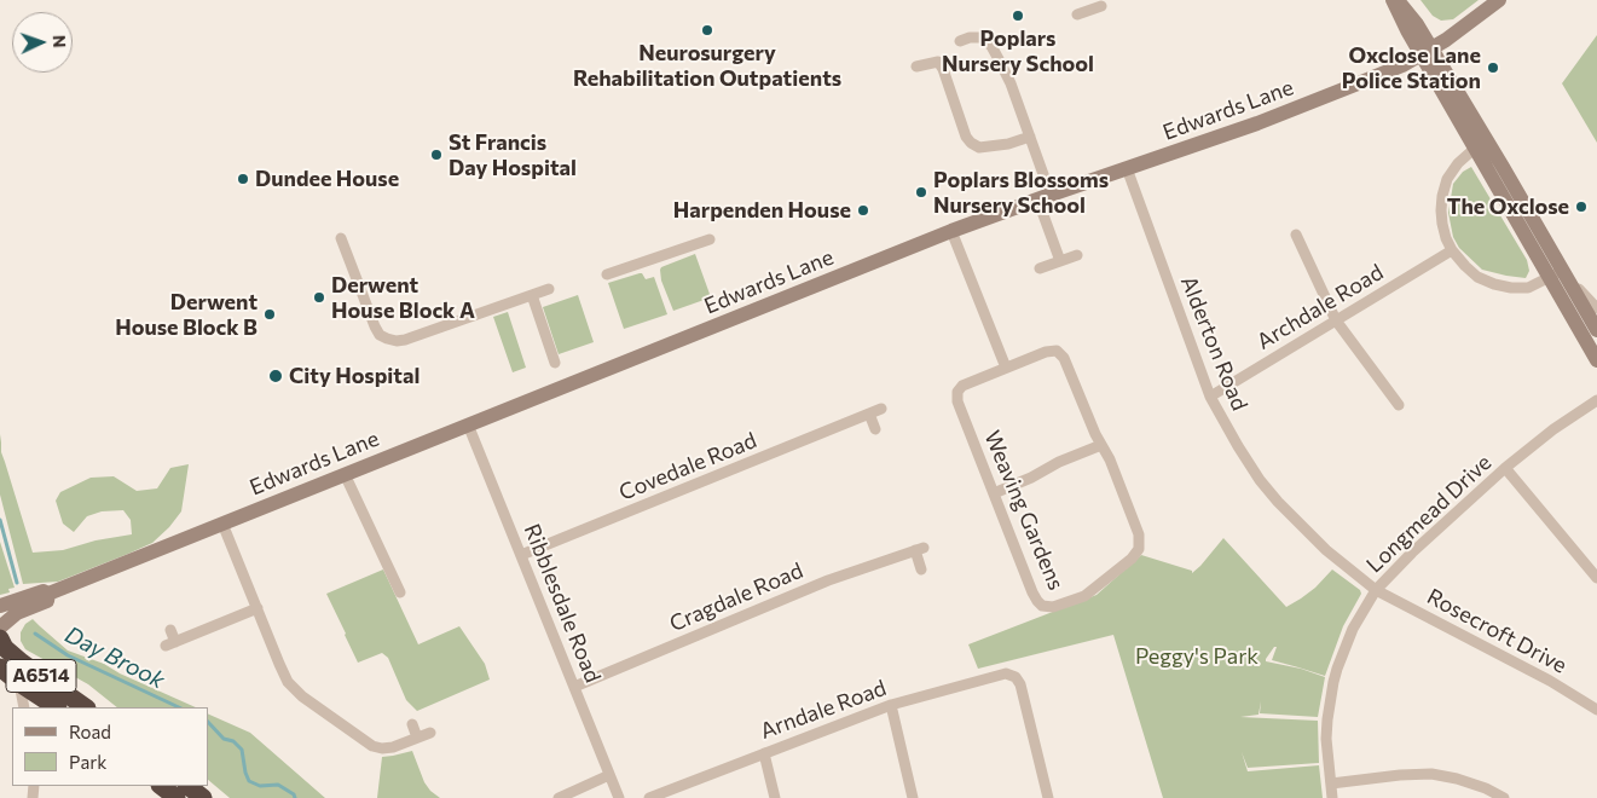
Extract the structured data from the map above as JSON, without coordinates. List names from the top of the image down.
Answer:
{
  "streets": {
    "highway": ["A6514"],
    "street": [
      "Edwards Lane",
      "Archdale Road",
      "Alderton Road",
      "Covedale Road",
      "Weaving Gardens",
      "Longmead Drive",
      "Cragdale Road",
      "Ribblesdale Road",
      "Rosecroft Drive",
      "Arndale Road"
    ]
  },
  "crossings": [
    ["Edwards Lane", "Alderton Road"],
    ["Edwards Lane", "Ribblesdale Road"],
    ["Edwards Lane", "A6514"],
    ["Archdale Road", "Alderton Road"],
    ["Alderton Road", "Longmead Drive"],
    ["Alderton Road", "Rosecroft Drive"],
    ["Covedale Road", "Ribblesdale Road"],
    ["Longmead Drive", "Rosecroft Drive"],
    ["Cragdale Road", "Ribblesdale Road"]
  ],
  "water": ["Day Brook"],
  "parks": ["Peggy's Park"],
  "places": [
    "Poplars Nursery School",
    "Neurosurgery Rehabilitation Outpatients",
    "Oxclose Lane Police Station",
    "St Francis Day Hospital",
    "Dundee House",
    "Poplars Blossoms Nursery School",
    "The Oxclose",
    "Harpenden House",
    "Derwent House Block A",
    "Derwent House Block B",
    "City Hospital"
  ],
  "legend": ["Road", "Park"],
  "north": "right"
}
